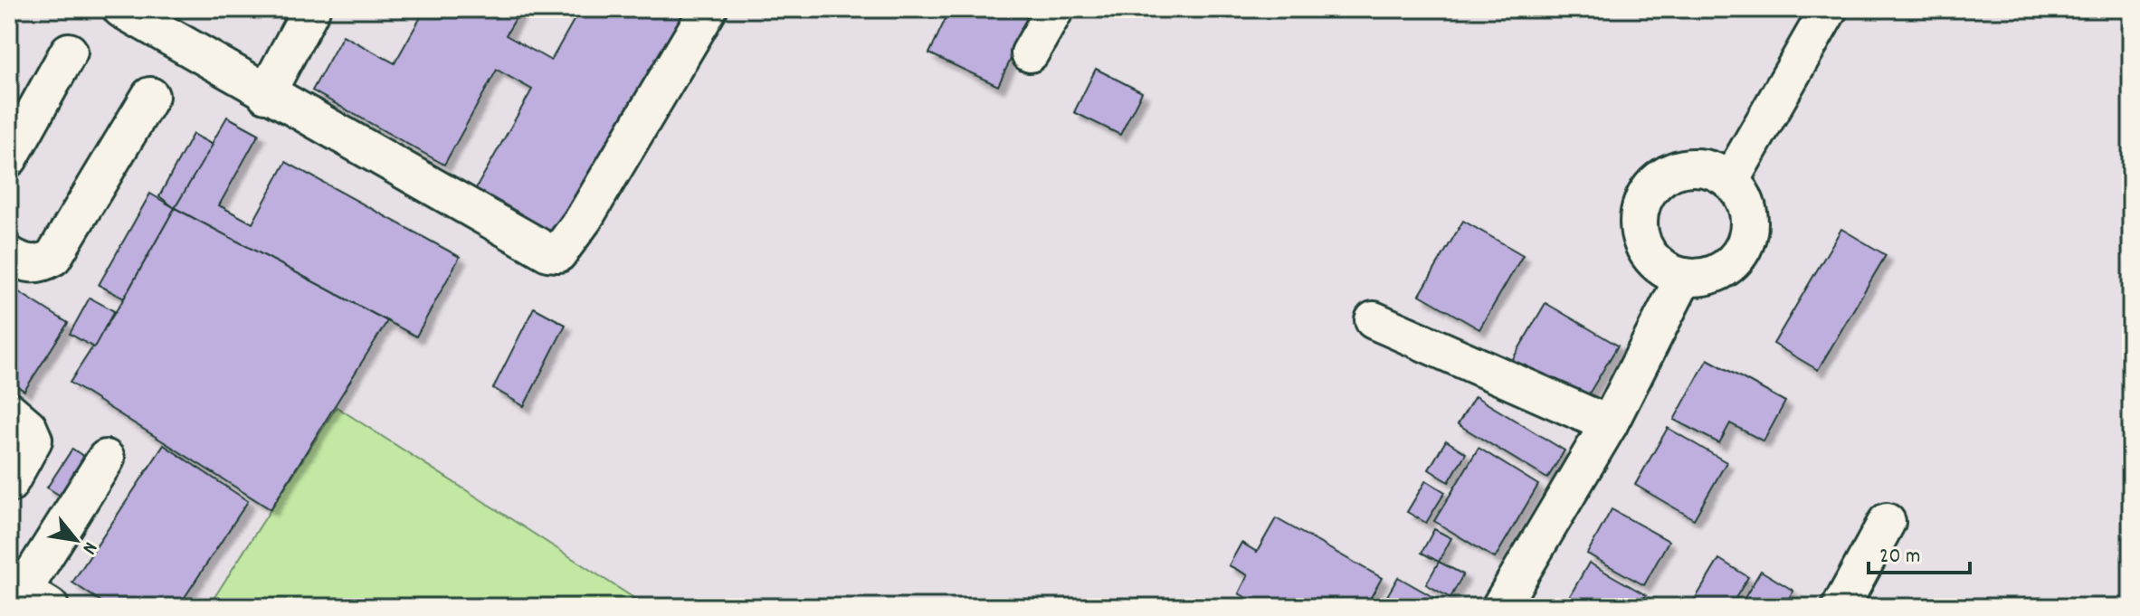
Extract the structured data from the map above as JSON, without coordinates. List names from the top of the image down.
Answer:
{
  "scale_bar": "20 m",
  "north": "bottom right"
}
